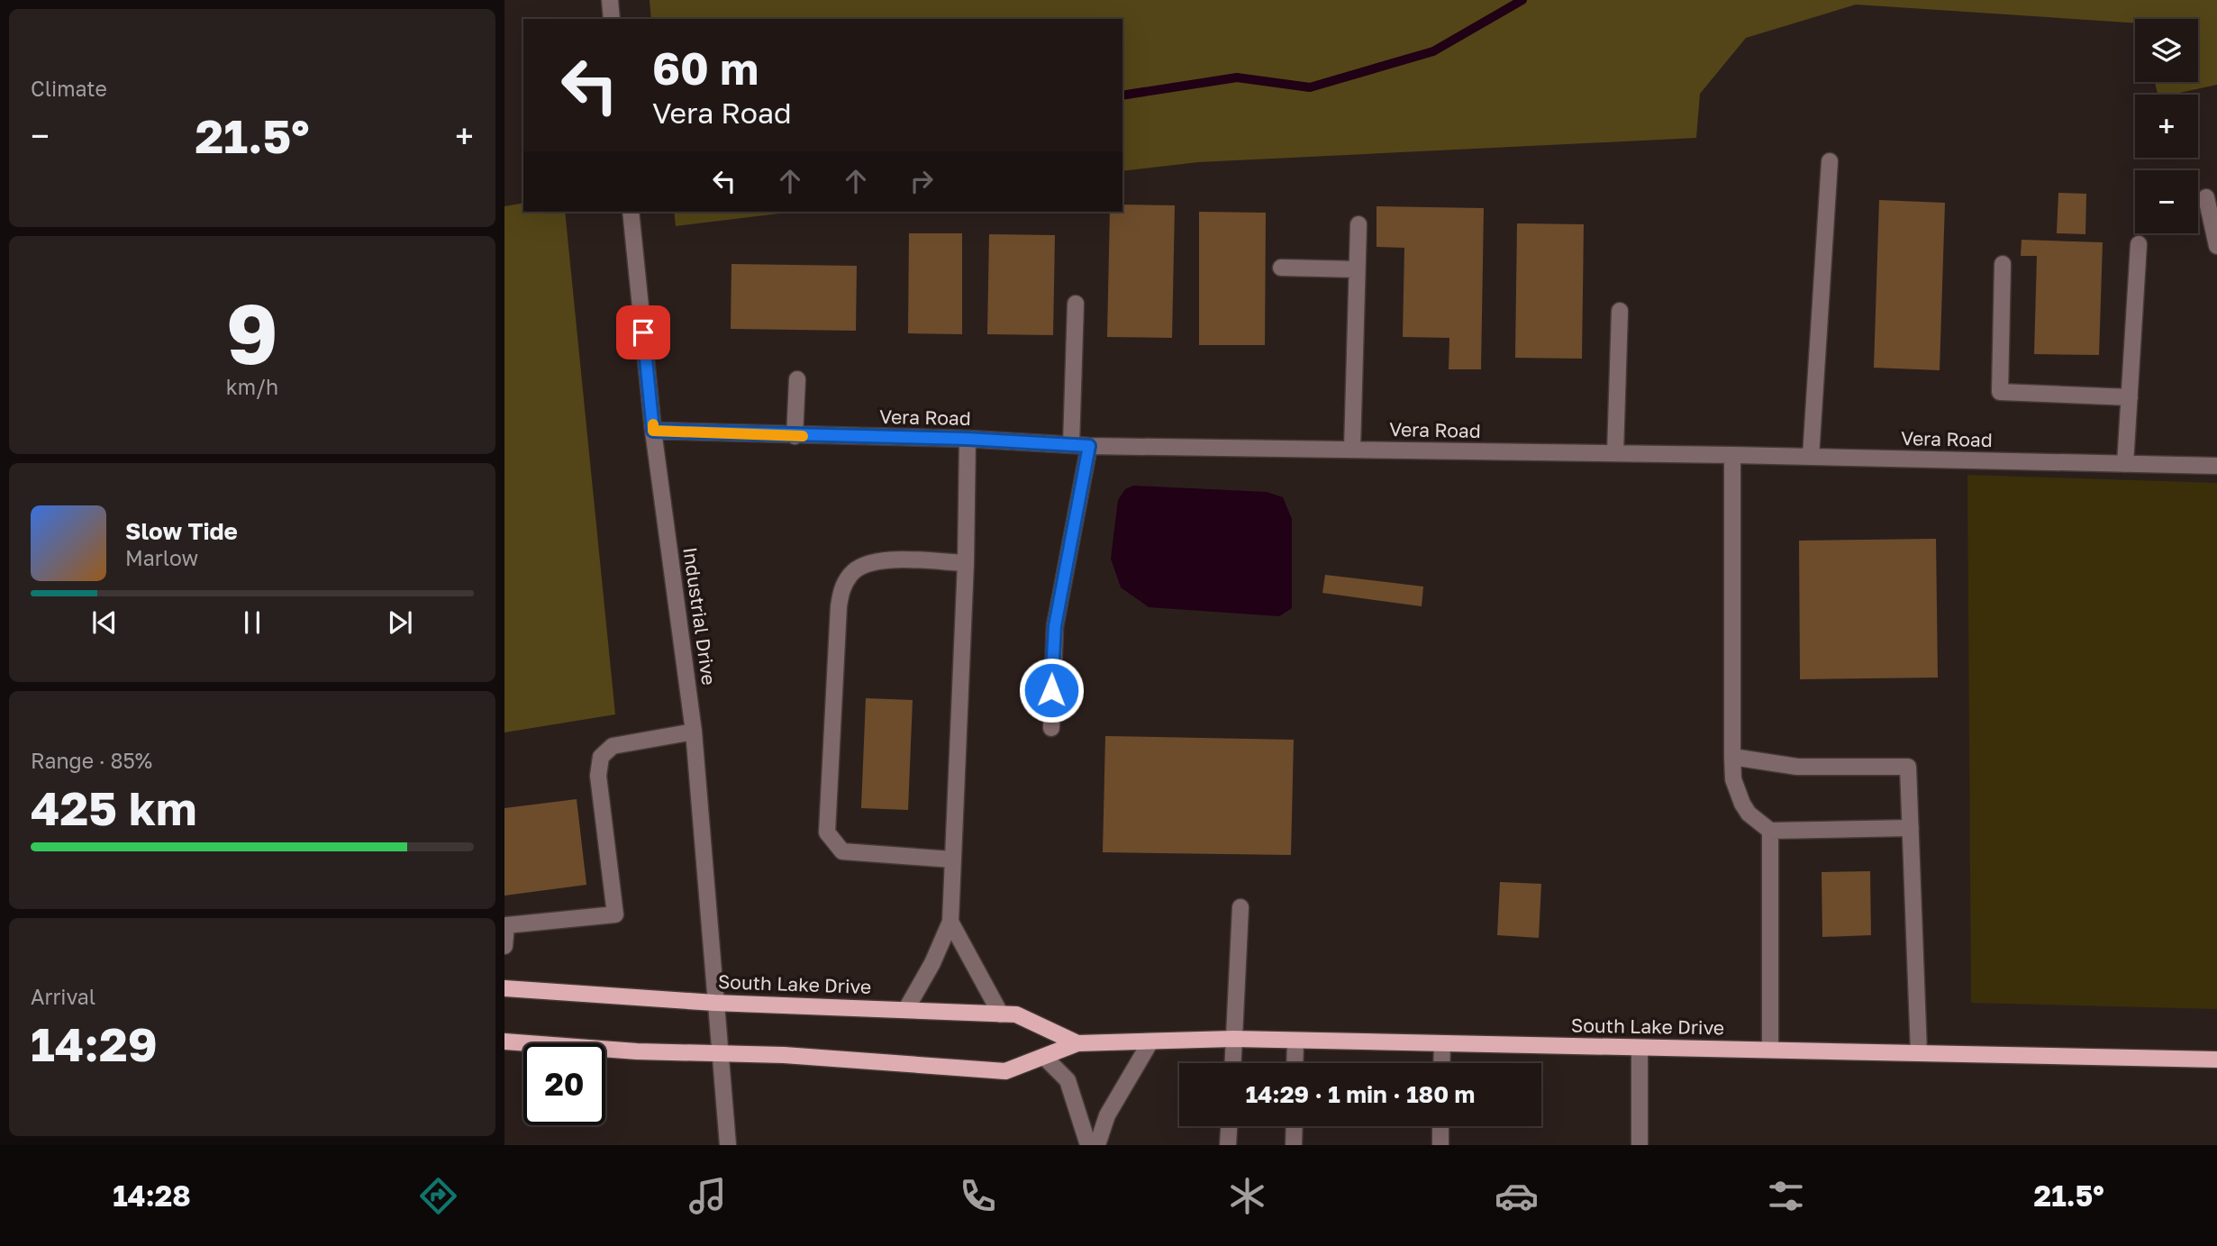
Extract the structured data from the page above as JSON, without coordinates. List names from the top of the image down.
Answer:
{
  "streets": {
    "main road": ["South Lake Drive"],
    "street": ["Vera Road", "Industrial Drive"]
  },
  "crossings": [
    ["Vera Road", "Industrial Drive"],
    ["Industrial Drive", "South Lake Drive"]
  ],
  "page": {
    "tile": [
      "Climate",
      ["9", "km/h"],
      ["Range · 85%", "425 km"],
      ["Arrival", "14:29"]
    ],
    "map_buttons": ["+", "−"],
    "turn": ["60 m", "Vera Road"],
    "heat": ["−", "21.5°", "+"],
    "song": ["Slow Tide", "Marlow"],
    "limit": "20",
    "trip": "14:29 · 1 min · 180 m",
    "tabs": ["14:28", "21.5°"]
  }
}
